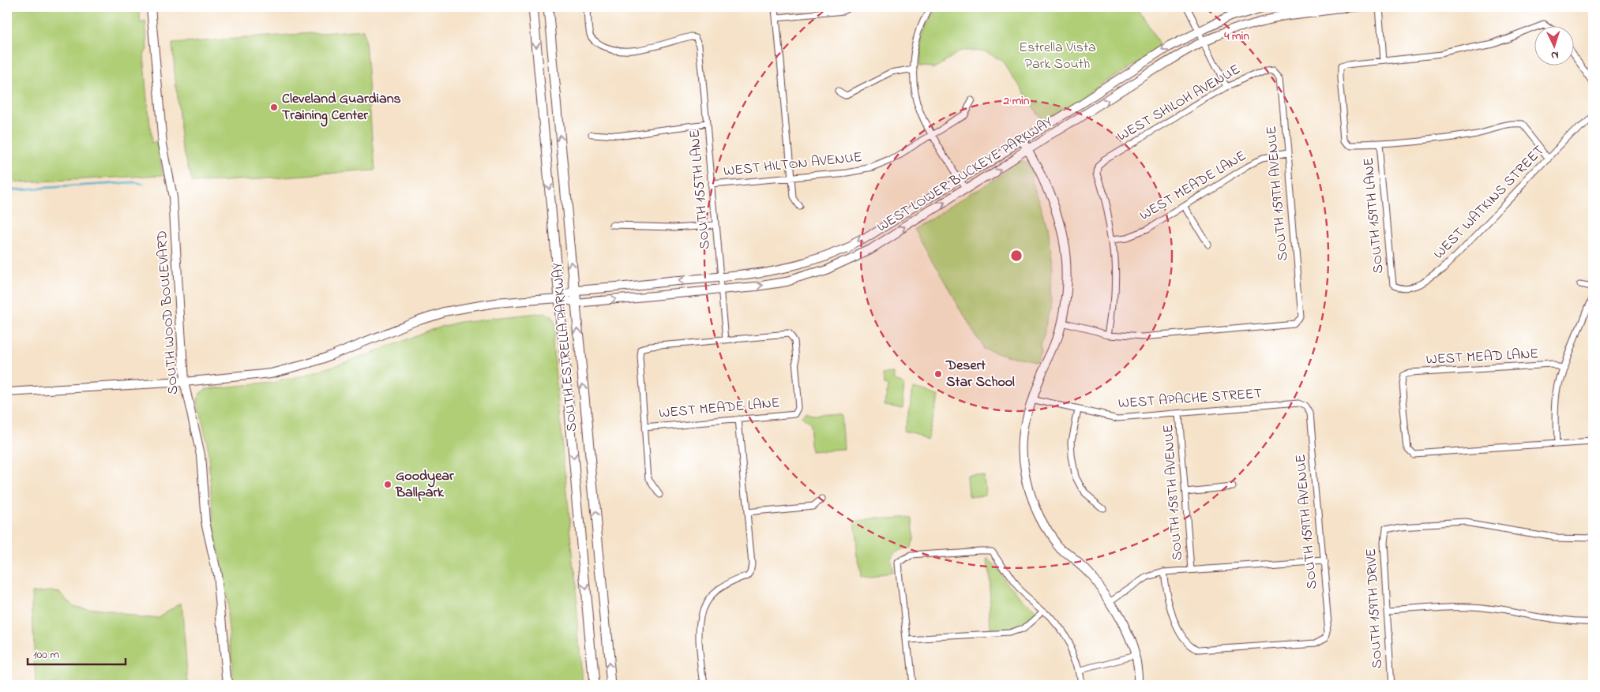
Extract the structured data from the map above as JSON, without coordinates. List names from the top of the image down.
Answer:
{
  "streets": {
    "main road": ["WEST LOWER BUCKEYE PARKWAY", "SOUTH WOOD BOULEVARD", "SOUTH ESTRELLA PARKWAY"],
    "street": [
      "WEST SHILOH AVENUE",
      "WEST HILTON AVENUE",
      "WEST MEADE LANE",
      "SOUTH 155TH LANE",
      "SOUTH 159TH AVENUE",
      "WEST WATKINS STREET",
      "SOUTH 159TH LANE",
      "WEST MEAD LANE",
      "WEST APACHE STREET",
      "SOUTH 158TH AVENUE",
      "SOUTH 159TH DRIVE"
    ]
  },
  "crossings": [
    ["WEST SHILOH AVENUE", "WEST MEADE LANE"],
    ["WEST SHILOH AVENUE", "SOUTH 159TH AVENUE"],
    ["WEST HILTON AVENUE", "SOUTH 155TH LANE"],
    ["WEST LOWER BUCKEYE PARKWAY", "SOUTH 155TH LANE"],
    ["WEST LOWER BUCKEYE PARKWAY", "SOUTH WOOD BOULEVARD"],
    ["WEST LOWER BUCKEYE PARKWAY", "SOUTH ESTRELLA PARKWAY"],
    ["WEST MEADE LANE", "SOUTH 155TH LANE"],
    ["WEST MEADE LANE", "SOUTH 159TH AVENUE"],
    ["SOUTH 159TH AVENUE", "WEST APACHE STREET"],
    ["WEST WATKINS STREET", "SOUTH 159TH LANE"],
    ["WEST APACHE STREET", "SOUTH 158TH AVENUE"]
  ],
  "parks": ["Estrella Vista Park South"],
  "places": ["Cleveland Guardians Training Center", "Desert Star School", "Goodyear Ballpark"],
  "scale_bar": "100 m",
  "north": "bottom",
  "rings": ["4 min", "2 min"]
}
